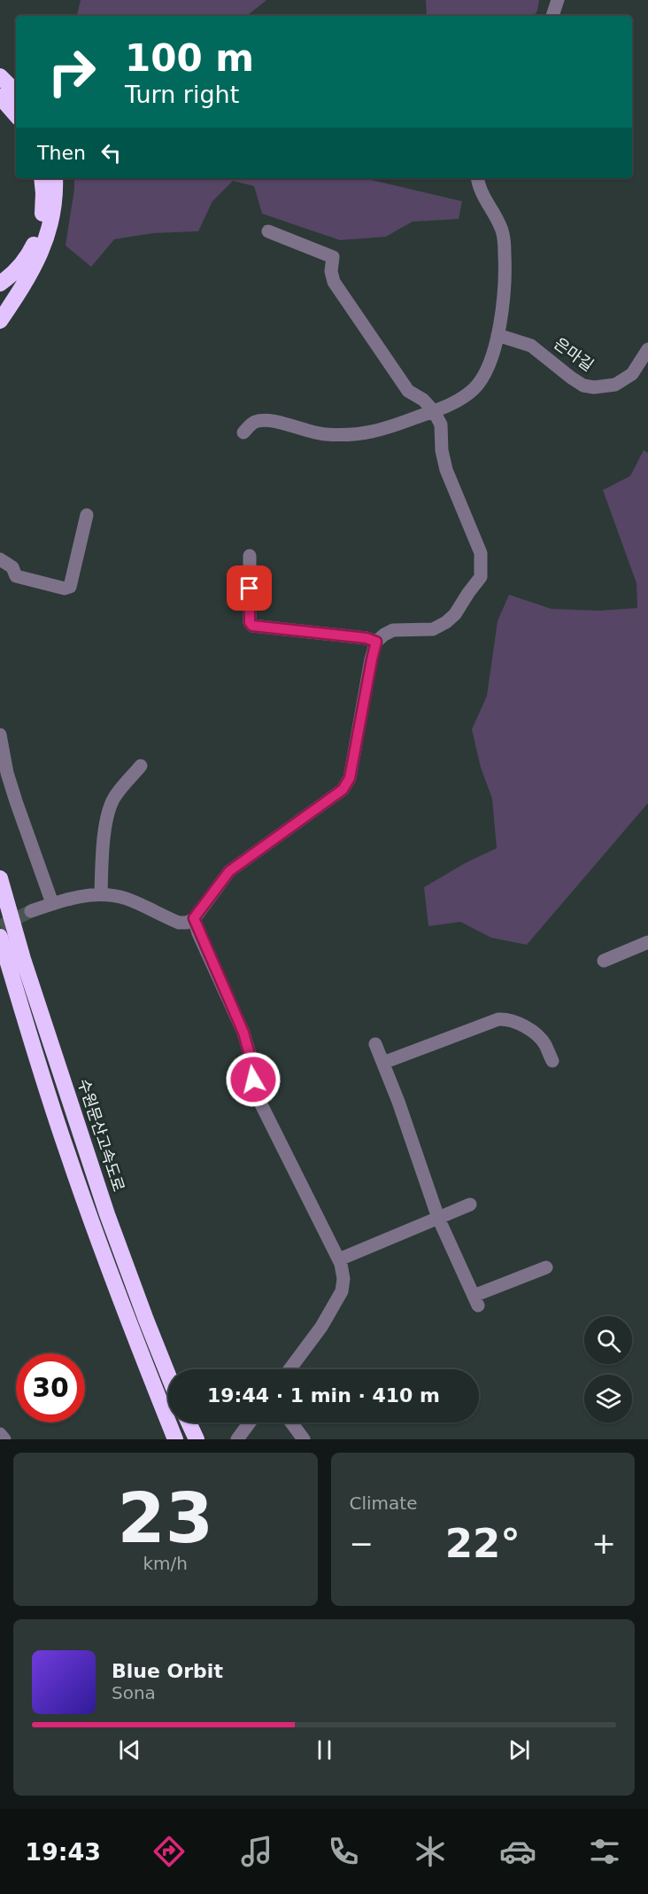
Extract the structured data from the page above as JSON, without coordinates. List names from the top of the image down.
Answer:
{
  "streets": {
    "highway": ["수원문산고속도로"],
    "street": ["은마길"]
  },
  "page": {
    "turn": ["100 m", "Turn right"],
    "then": "Then",
    "limit": "30",
    "trip": "19:44 · 1 min · 410 m",
    "tile": [
      ["23", "km/h"],
      "Climate"
    ],
    "heat": ["−", "22°", "+"],
    "song": ["Blue Orbit", "Sona"],
    "tabs": "19:43"
  }
}
